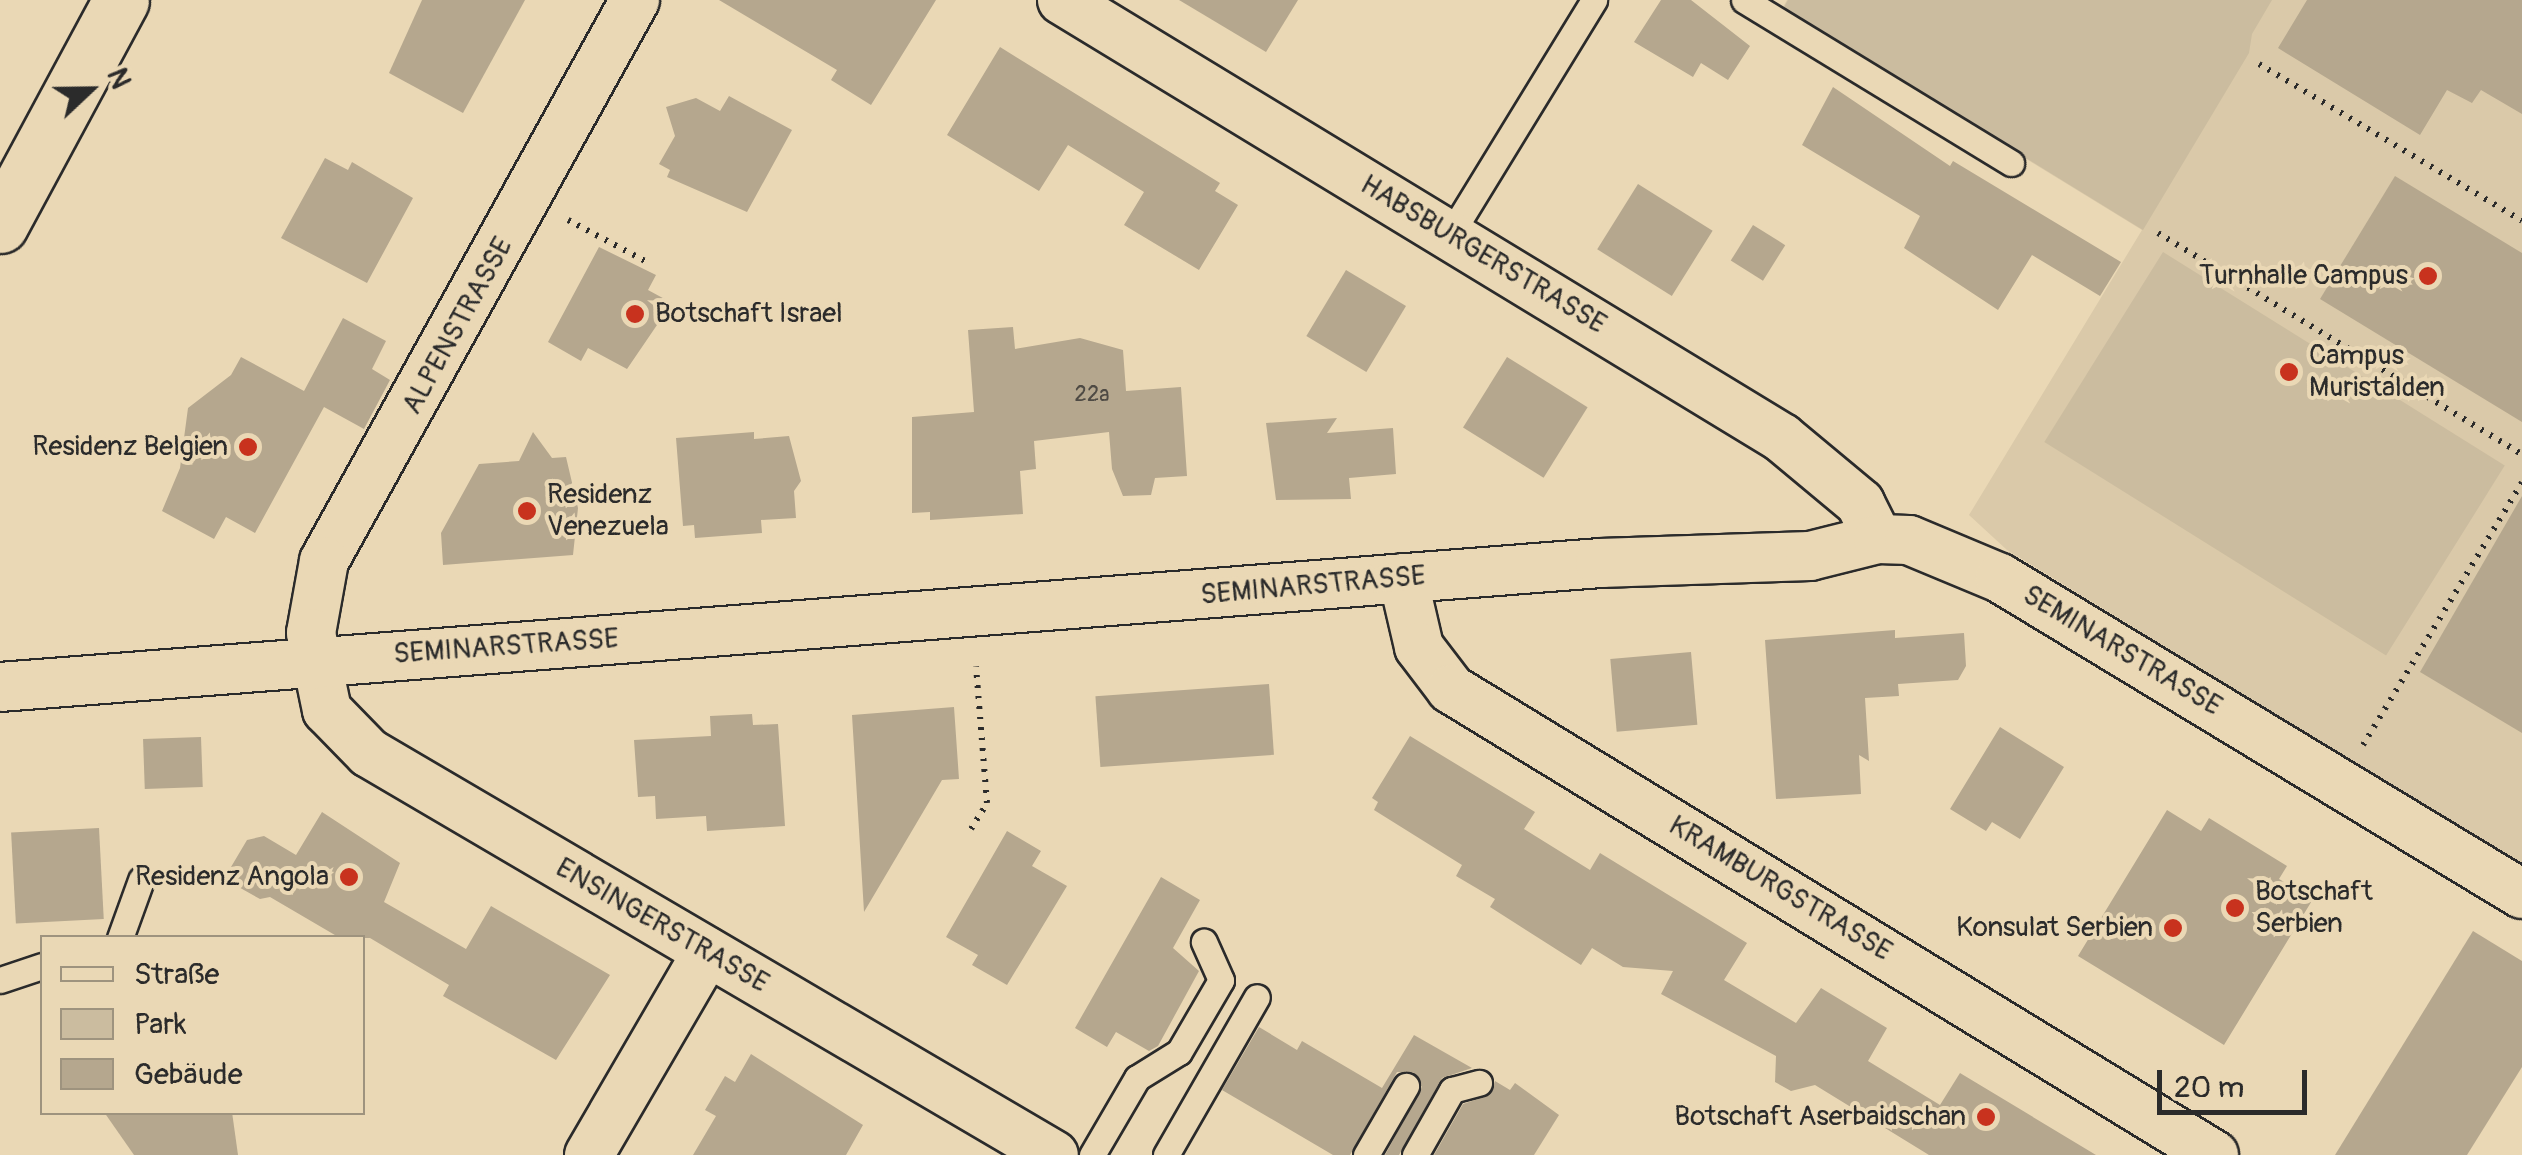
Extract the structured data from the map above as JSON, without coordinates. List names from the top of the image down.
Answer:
{
  "streets": {
    "street": [
      "HABSBURGERSTRASSE",
      "ALPENSTRASSE",
      "SEMINARSTRASSE",
      "KRAMBURGSTRASSE",
      "ENSINGERSTRASSE"
    ]
  },
  "crossings": [
    ["HABSBURGERSTRASSE", "SEMINARSTRASSE"],
    ["ALPENSTRASSE", "SEMINARSTRASSE"],
    ["ALPENSTRASSE", "ENSINGERSTRASSE"],
    ["SEMINARSTRASSE", "KRAMBURGSTRASSE"],
    ["SEMINARSTRASSE", "ENSINGERSTRASSE"]
  ],
  "places": [
    "Turnhalle Campus",
    "Botschaft Israel",
    "Campus Muristalden",
    "Residenz Belgien",
    "Residenz Venezuela",
    "Residenz Angola",
    "Botschaft Serbien",
    "Konsulat Serbien",
    "Botschaft Aserbaidschan"
  ],
  "house_numbers": ["22a"],
  "legend": ["Straße", "Park", "Gebäude"],
  "scale_bar": "20 m",
  "north": "right"
}
